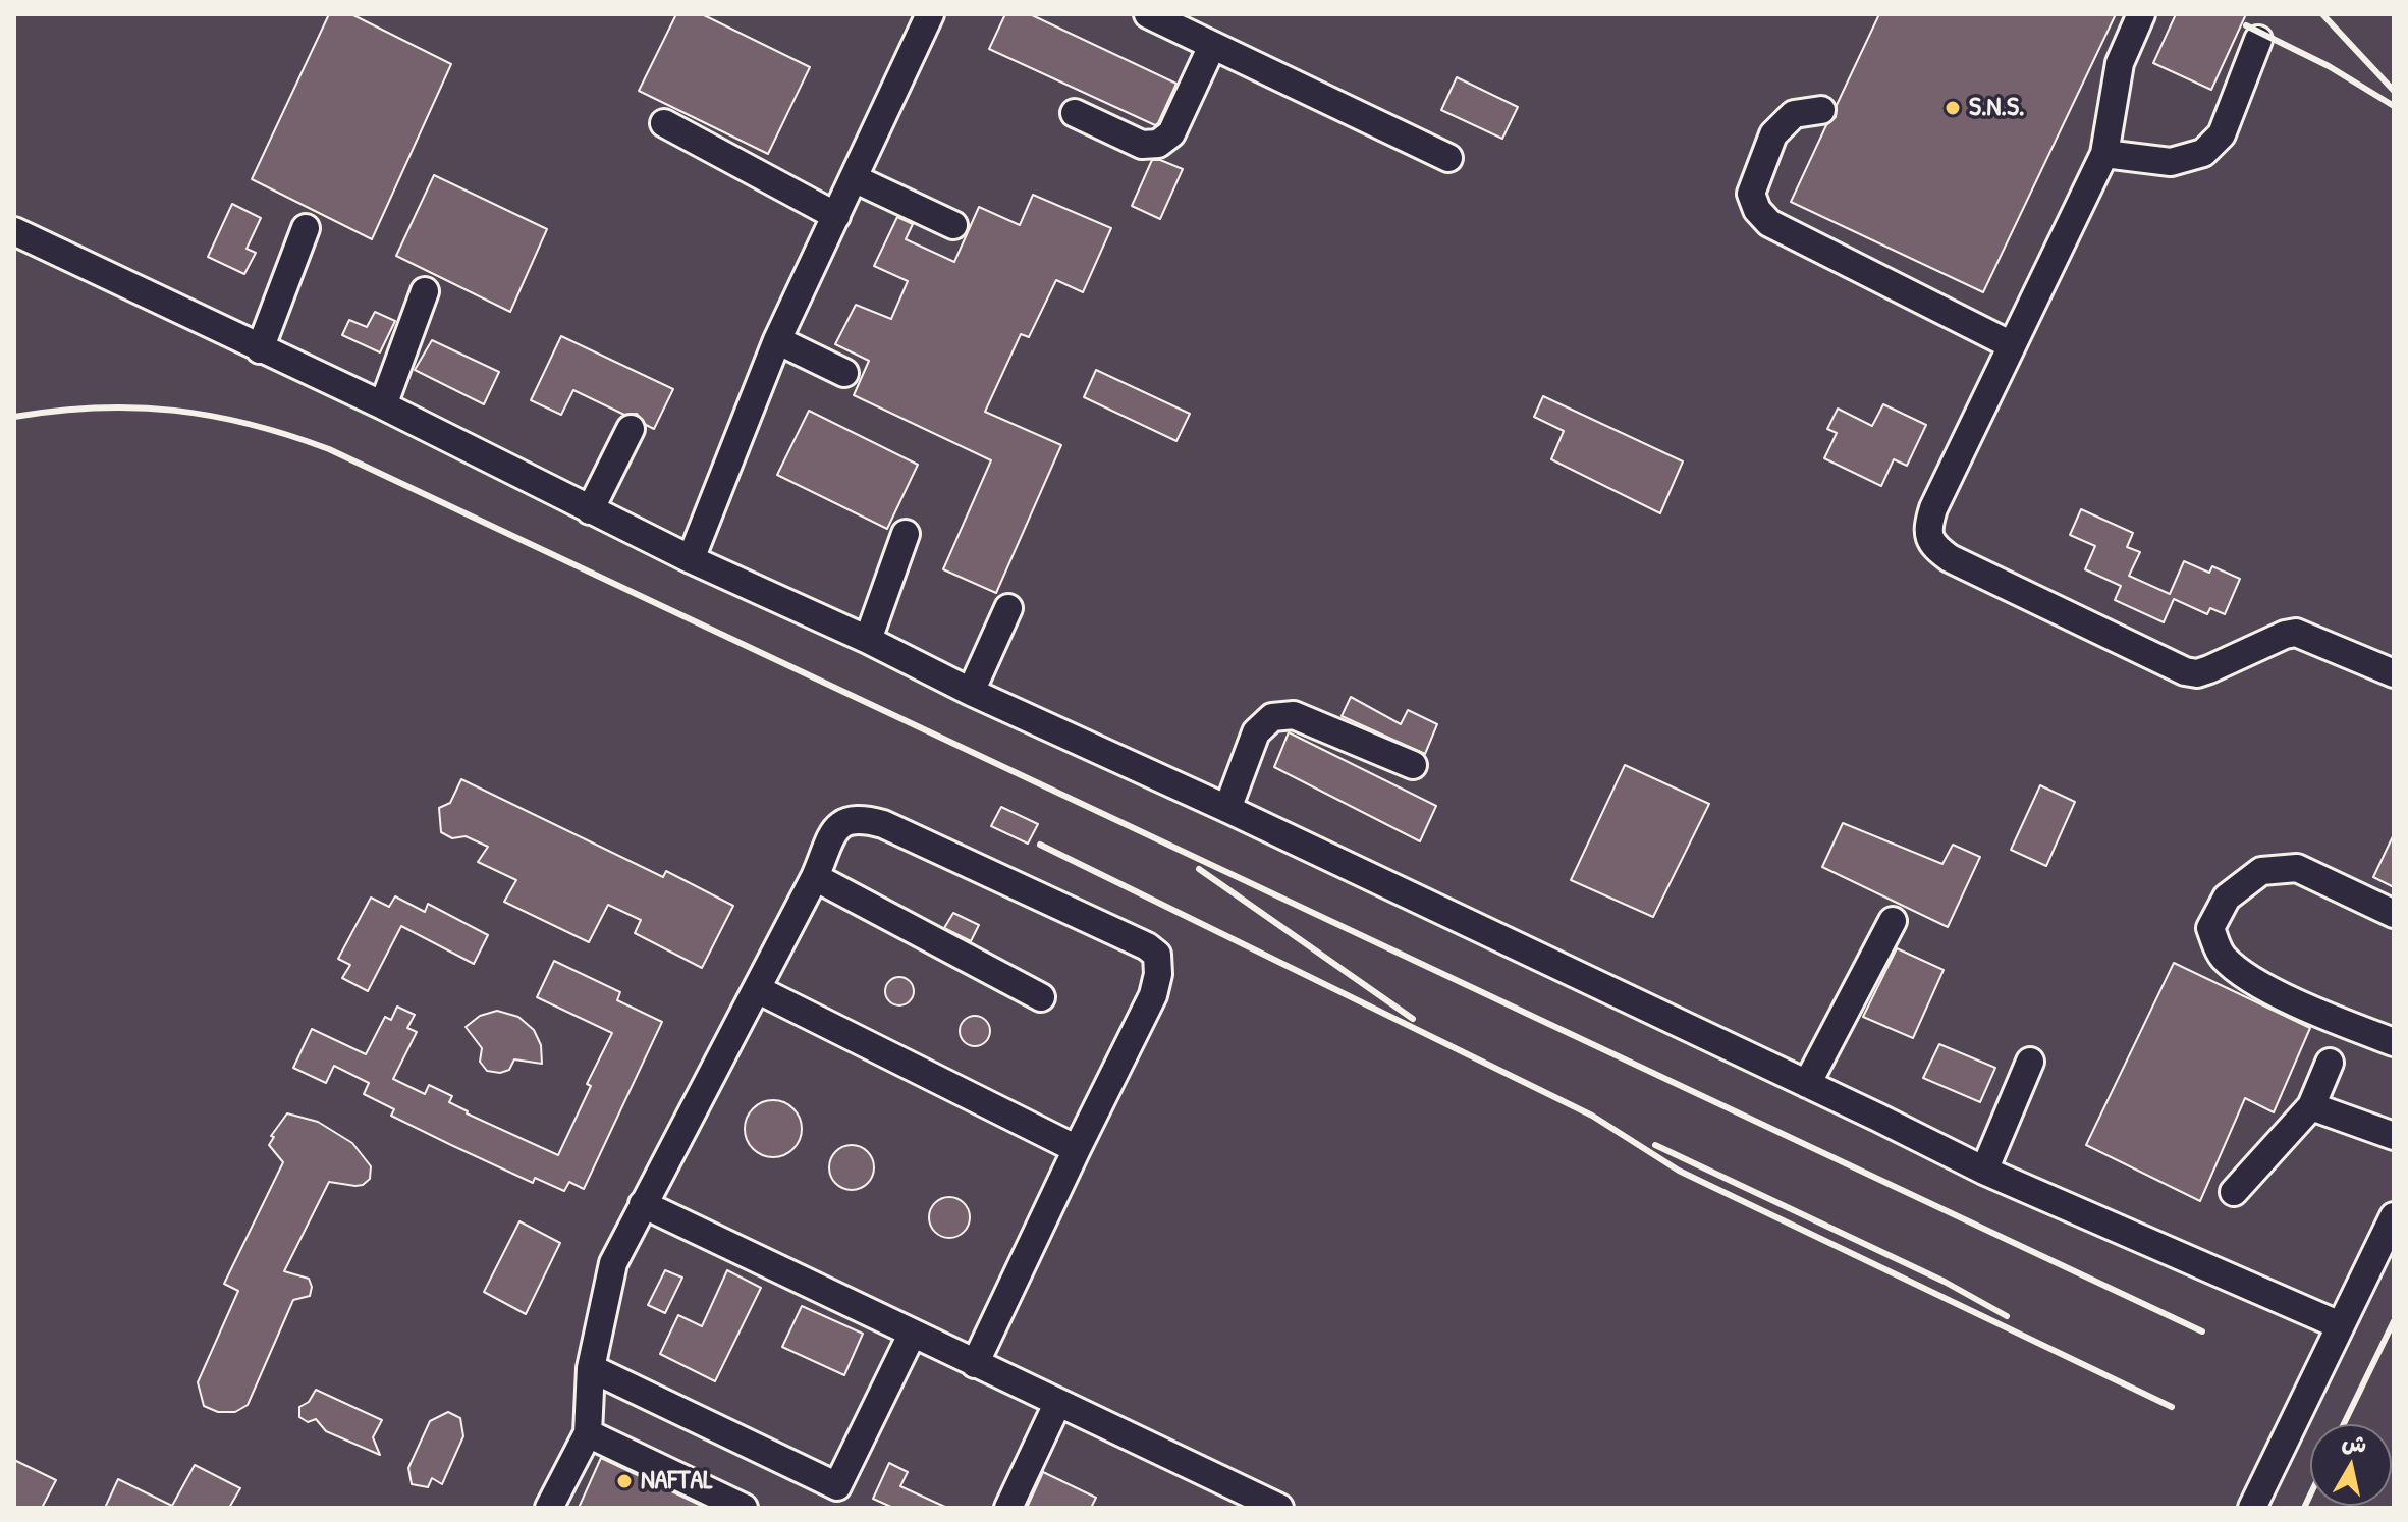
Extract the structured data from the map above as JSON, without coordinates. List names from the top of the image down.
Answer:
{
  "places": ["S.N.S.", "NAFTAL"],
  "north": "top"
}
